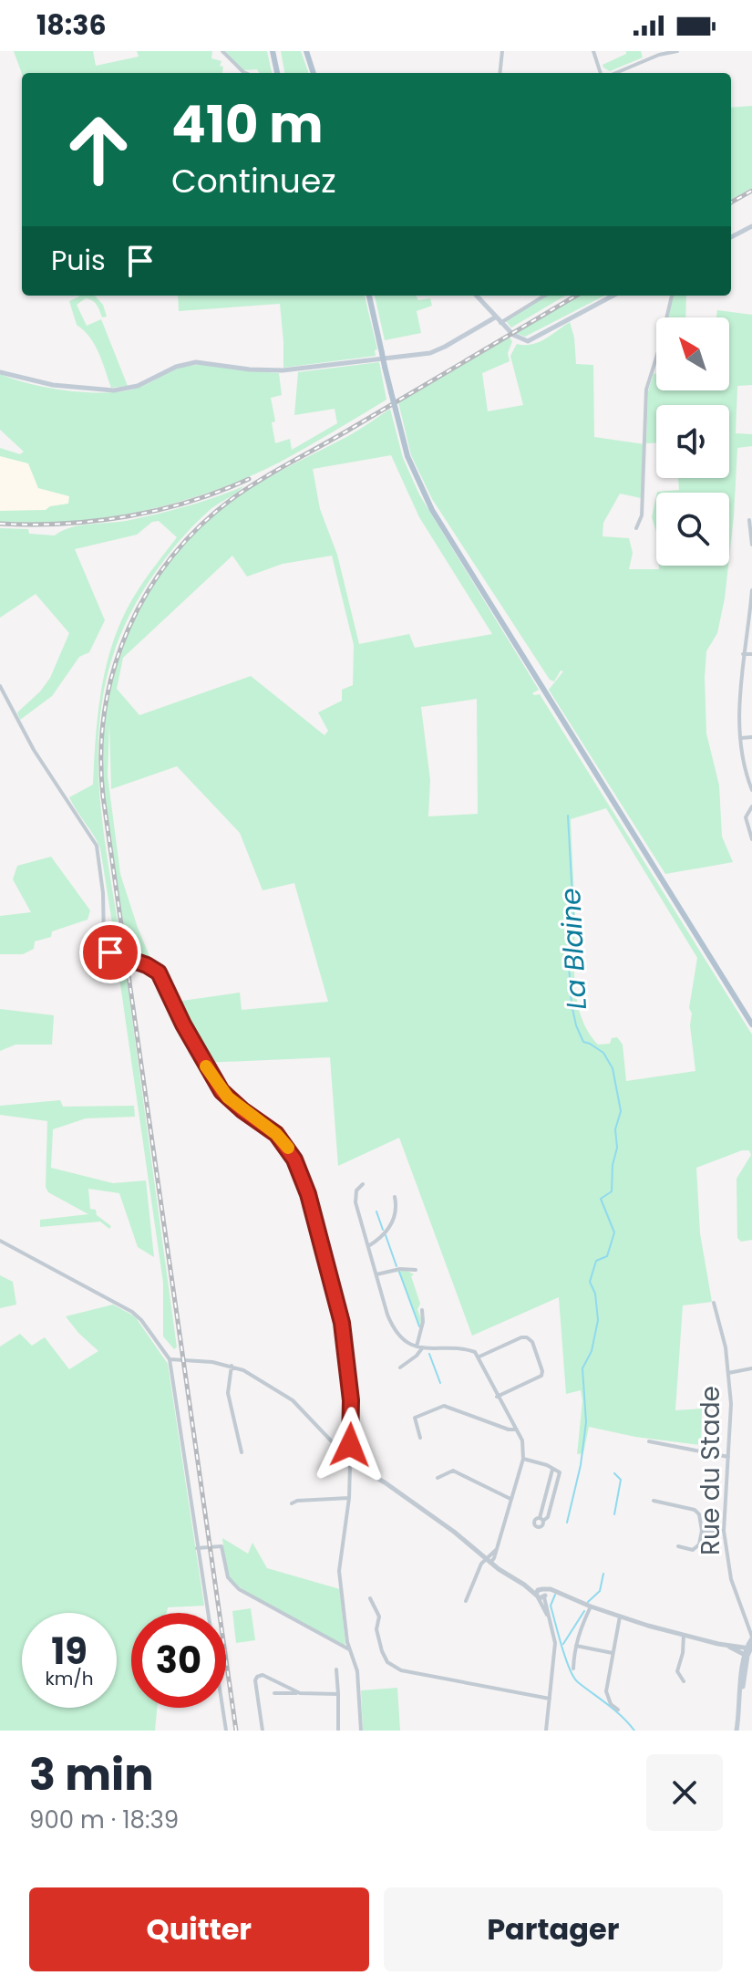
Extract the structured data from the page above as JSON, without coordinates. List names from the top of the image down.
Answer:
{
  "streets": {
    "street": ["Rue du Stade"]
  },
  "water": ["La Blaine"],
  "north": "top left",
  "page": {
    "status": "18:36",
    "turn": ["410 m", "Continuez"],
    "then": "Puis",
    "speed": "19 km/h",
    "limit": "30",
    "heading": ["3 min", "900 m · 18:39"],
    "buttons": ["Quitter", "Partager"]
  }
}
